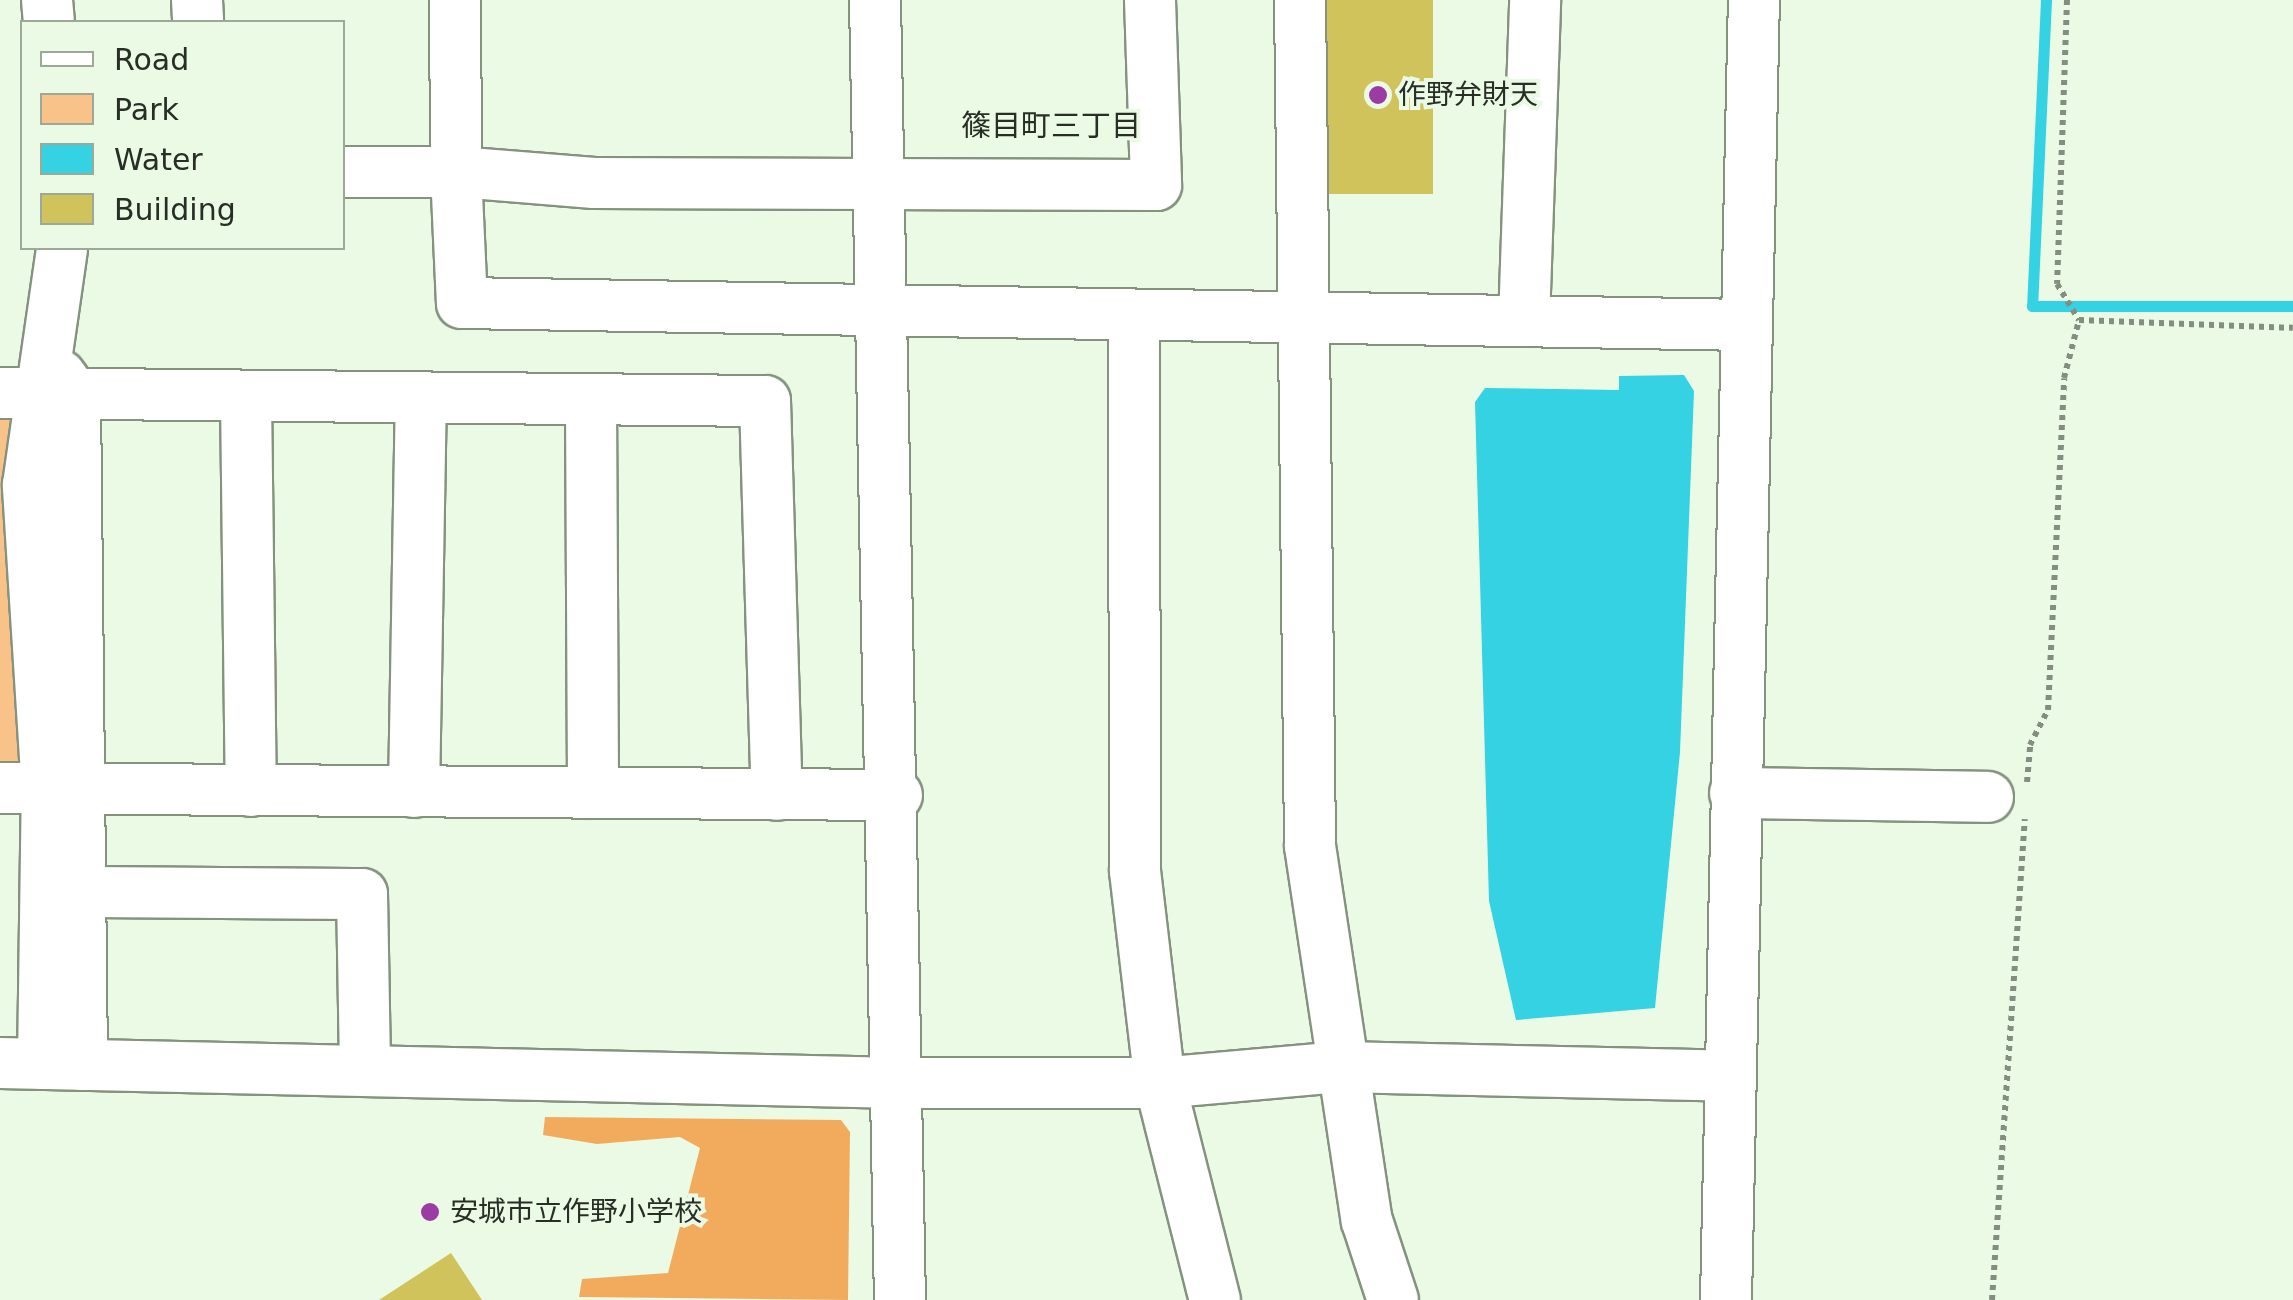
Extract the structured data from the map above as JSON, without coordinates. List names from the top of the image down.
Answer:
{
  "districts": ["篠目町三丁目"],
  "places": ["作野弁財天", "安城市立作野小学校"],
  "legend": [
    "Road",
    "Park",
    "Water",
    "Building"
  ]
}
